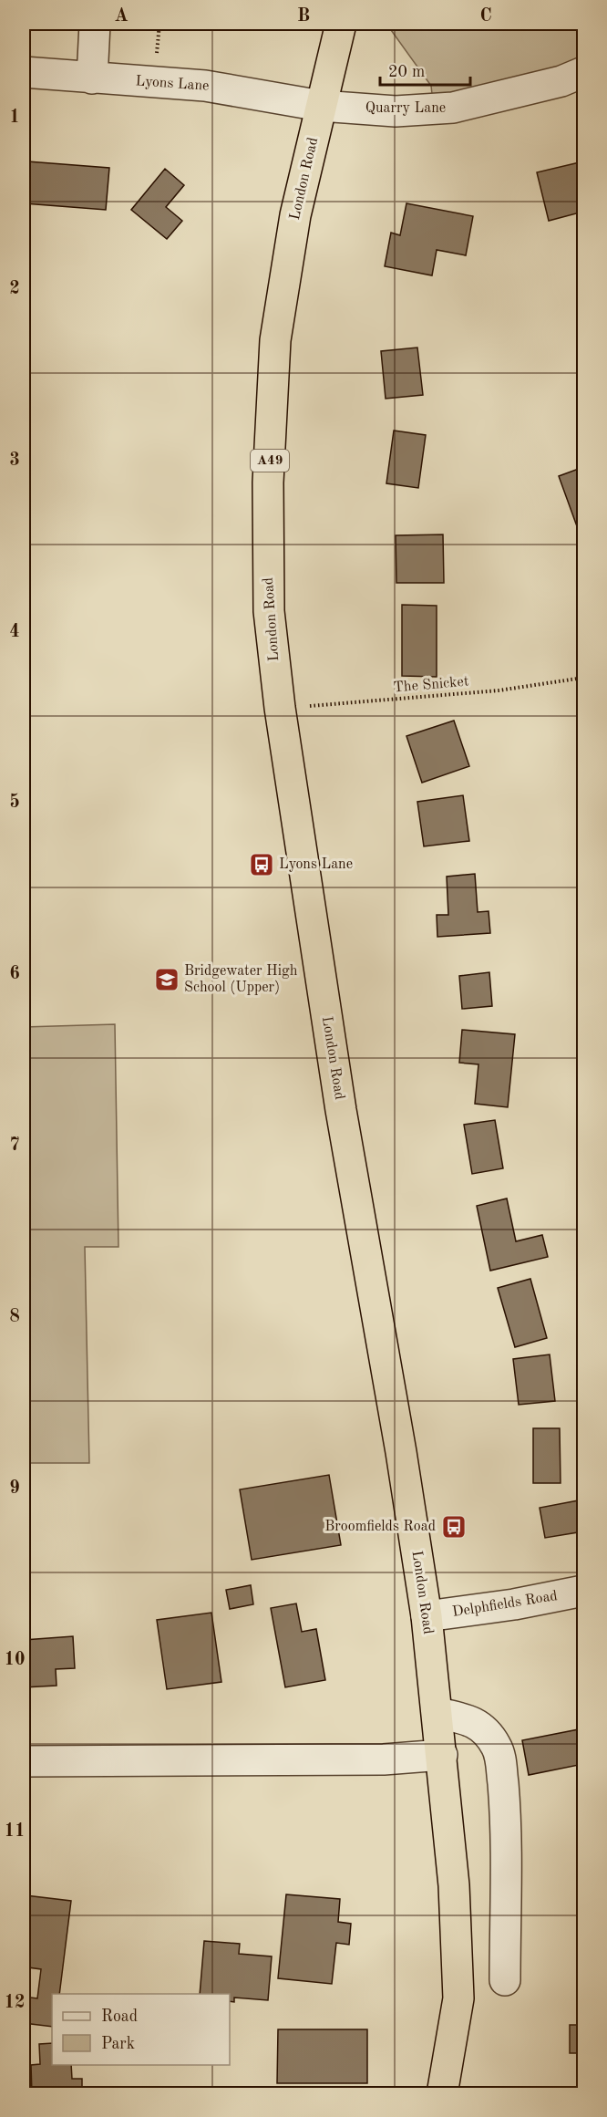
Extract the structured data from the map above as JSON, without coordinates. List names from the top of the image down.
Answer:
{
  "streets": {
    "highway": ["London Road", "A49"],
    "street": ["Lyons Lane", "Quarry Lane", "Delphfields Road"],
    "path": ["The Snicket"]
  },
  "crossings": [
    ["Lyons Lane", "Quarry Lane"],
    ["Lyons Lane", "London Road"],
    ["Quarry Lane", "London Road"],
    ["London Road", "The Snicket"],
    ["London Road", "Delphfields Road"]
  ],
  "places": {
    "bus stop": ["Lyons Lane", "Broomfields Road"],
    "school or university": ["Bridgewater High School (Upper)"]
  },
  "legend": ["Road", "Park"],
  "scale_bar": "20 m",
  "grid": {
    "columns": ["A", "B", "C"],
    "rows": [
      "1",
      "2",
      "3",
      "4",
      "5",
      "6",
      "7",
      "8",
      "9",
      "10",
      "11",
      "12"
    ]
  }
}
